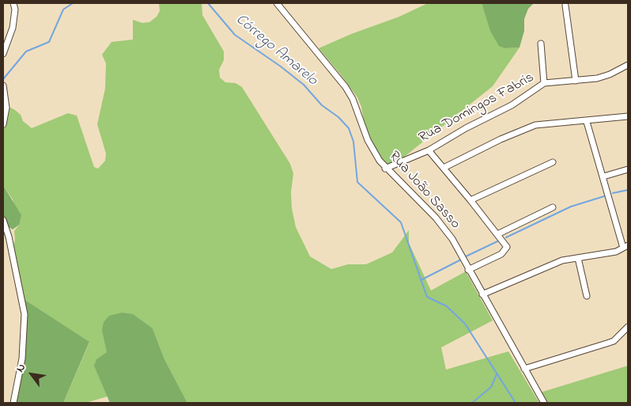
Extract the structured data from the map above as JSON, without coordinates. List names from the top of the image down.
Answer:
{
  "streets": {
    "street": ["Rua Domingos Fabris", "Rua João Sasso"]
  },
  "crossings": [
    ["Rua Domingos Fabris", "Rua João Sasso"]
  ],
  "water": ["Córrego Amarelo"],
  "north": "top left"
}
